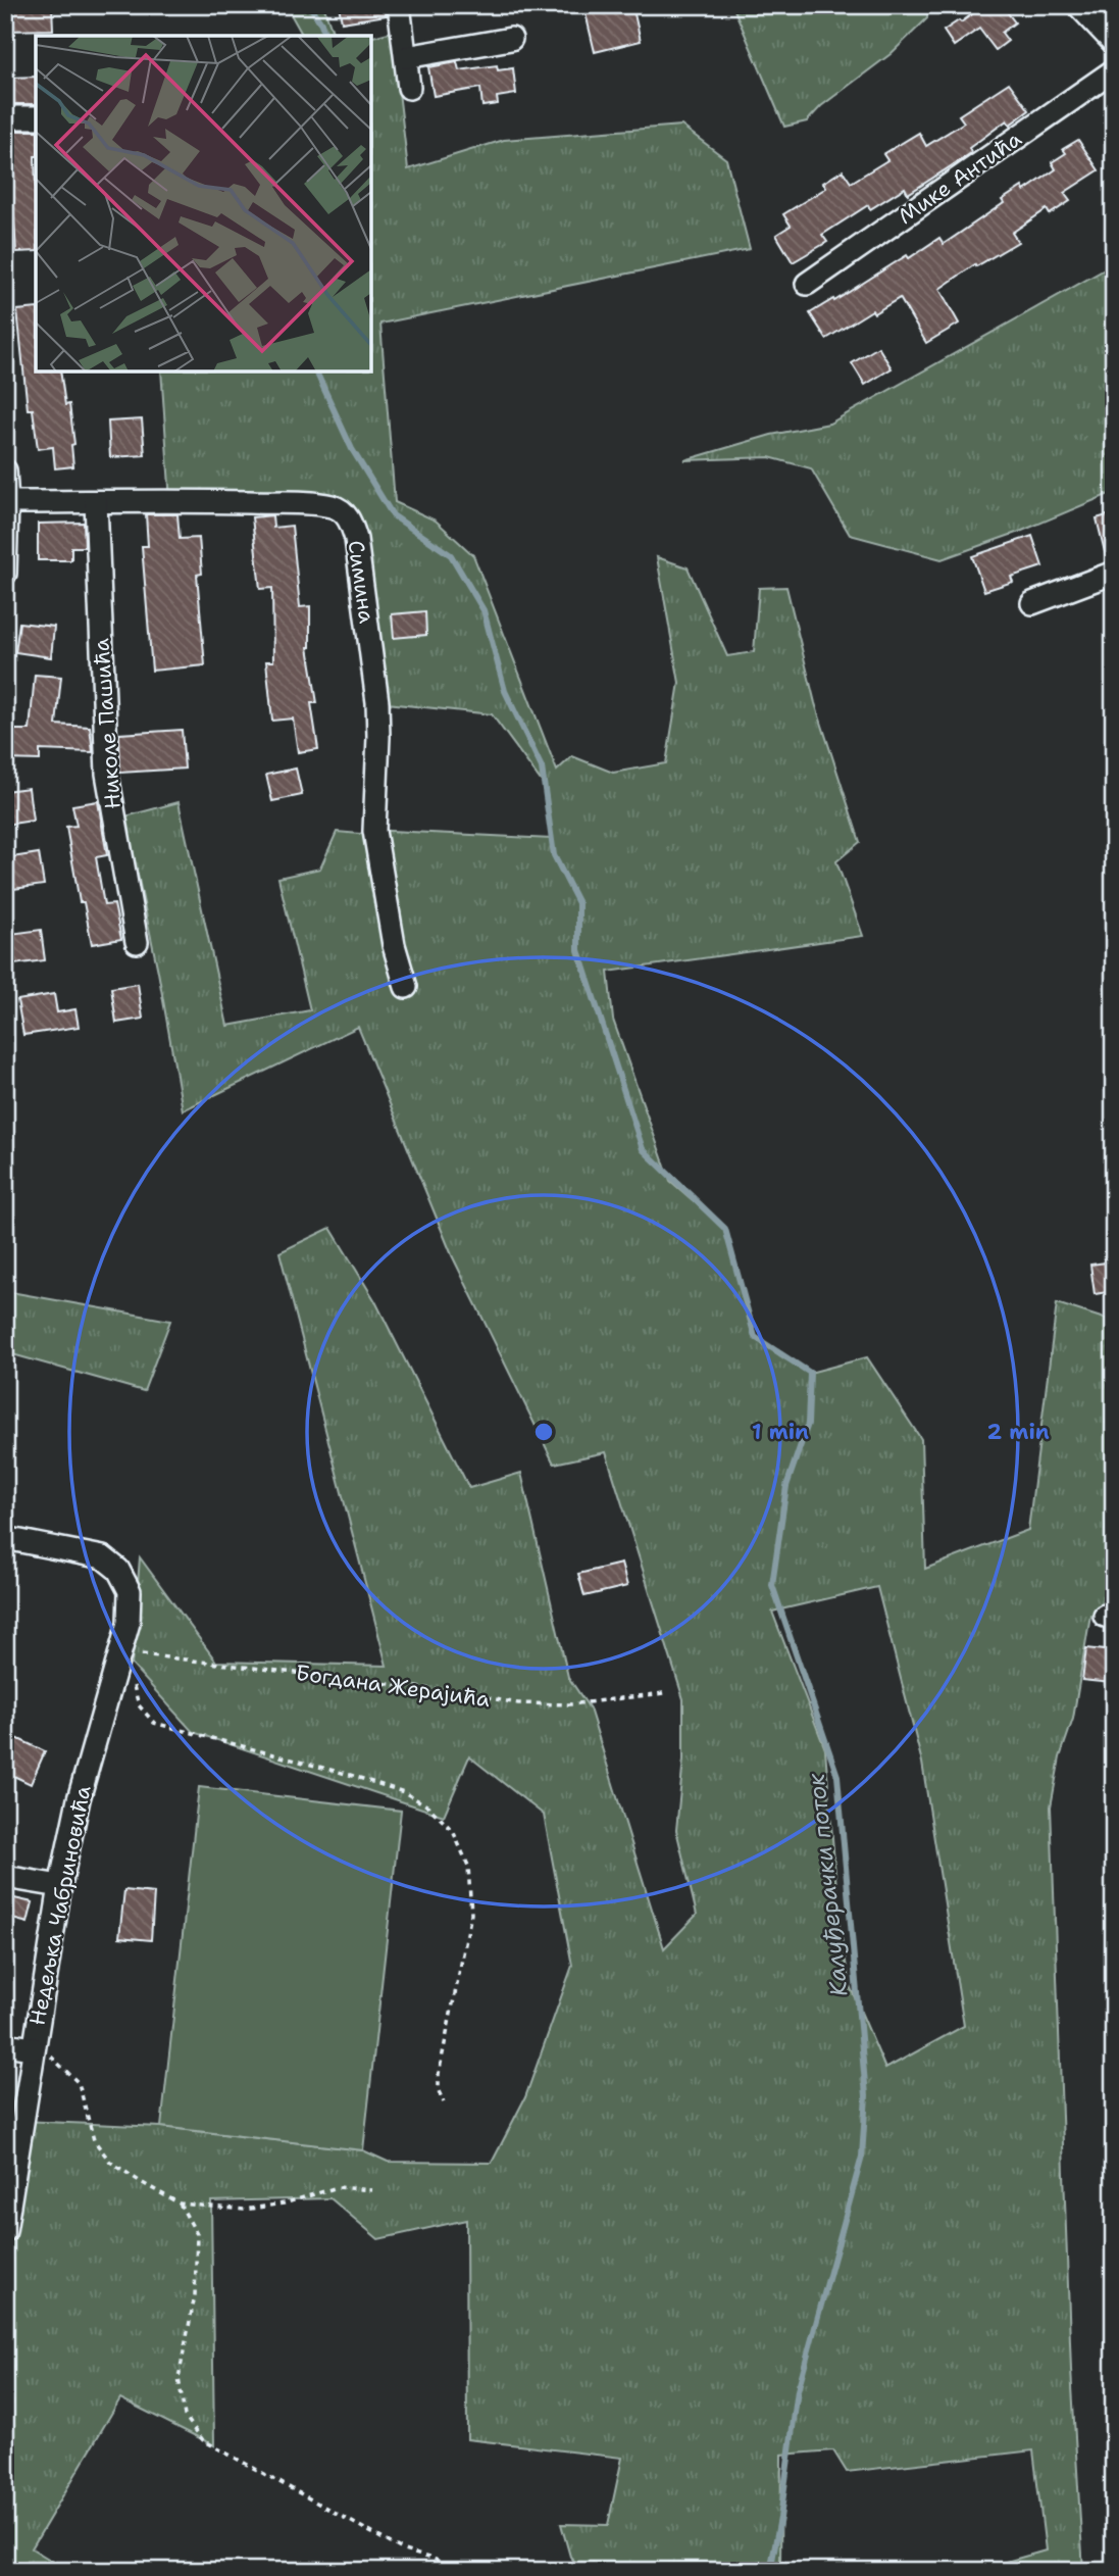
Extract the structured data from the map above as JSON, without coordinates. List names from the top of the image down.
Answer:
{
  "streets": {
    "street": [
      "Мике Антића",
      "Симина",
      "Николе Пашића",
      "Недељка Чабриновића"
    ],
    "path": ["Богдана Жерајића"]
  },
  "crossings": [
    ["Симина", "Николе Пашића"],
    ["Богдана Жерајића", "Недељка Чабриновића"]
  ],
  "water": ["Калуђерачки поток"],
  "rings": ["1 min", "2 min"]
}
